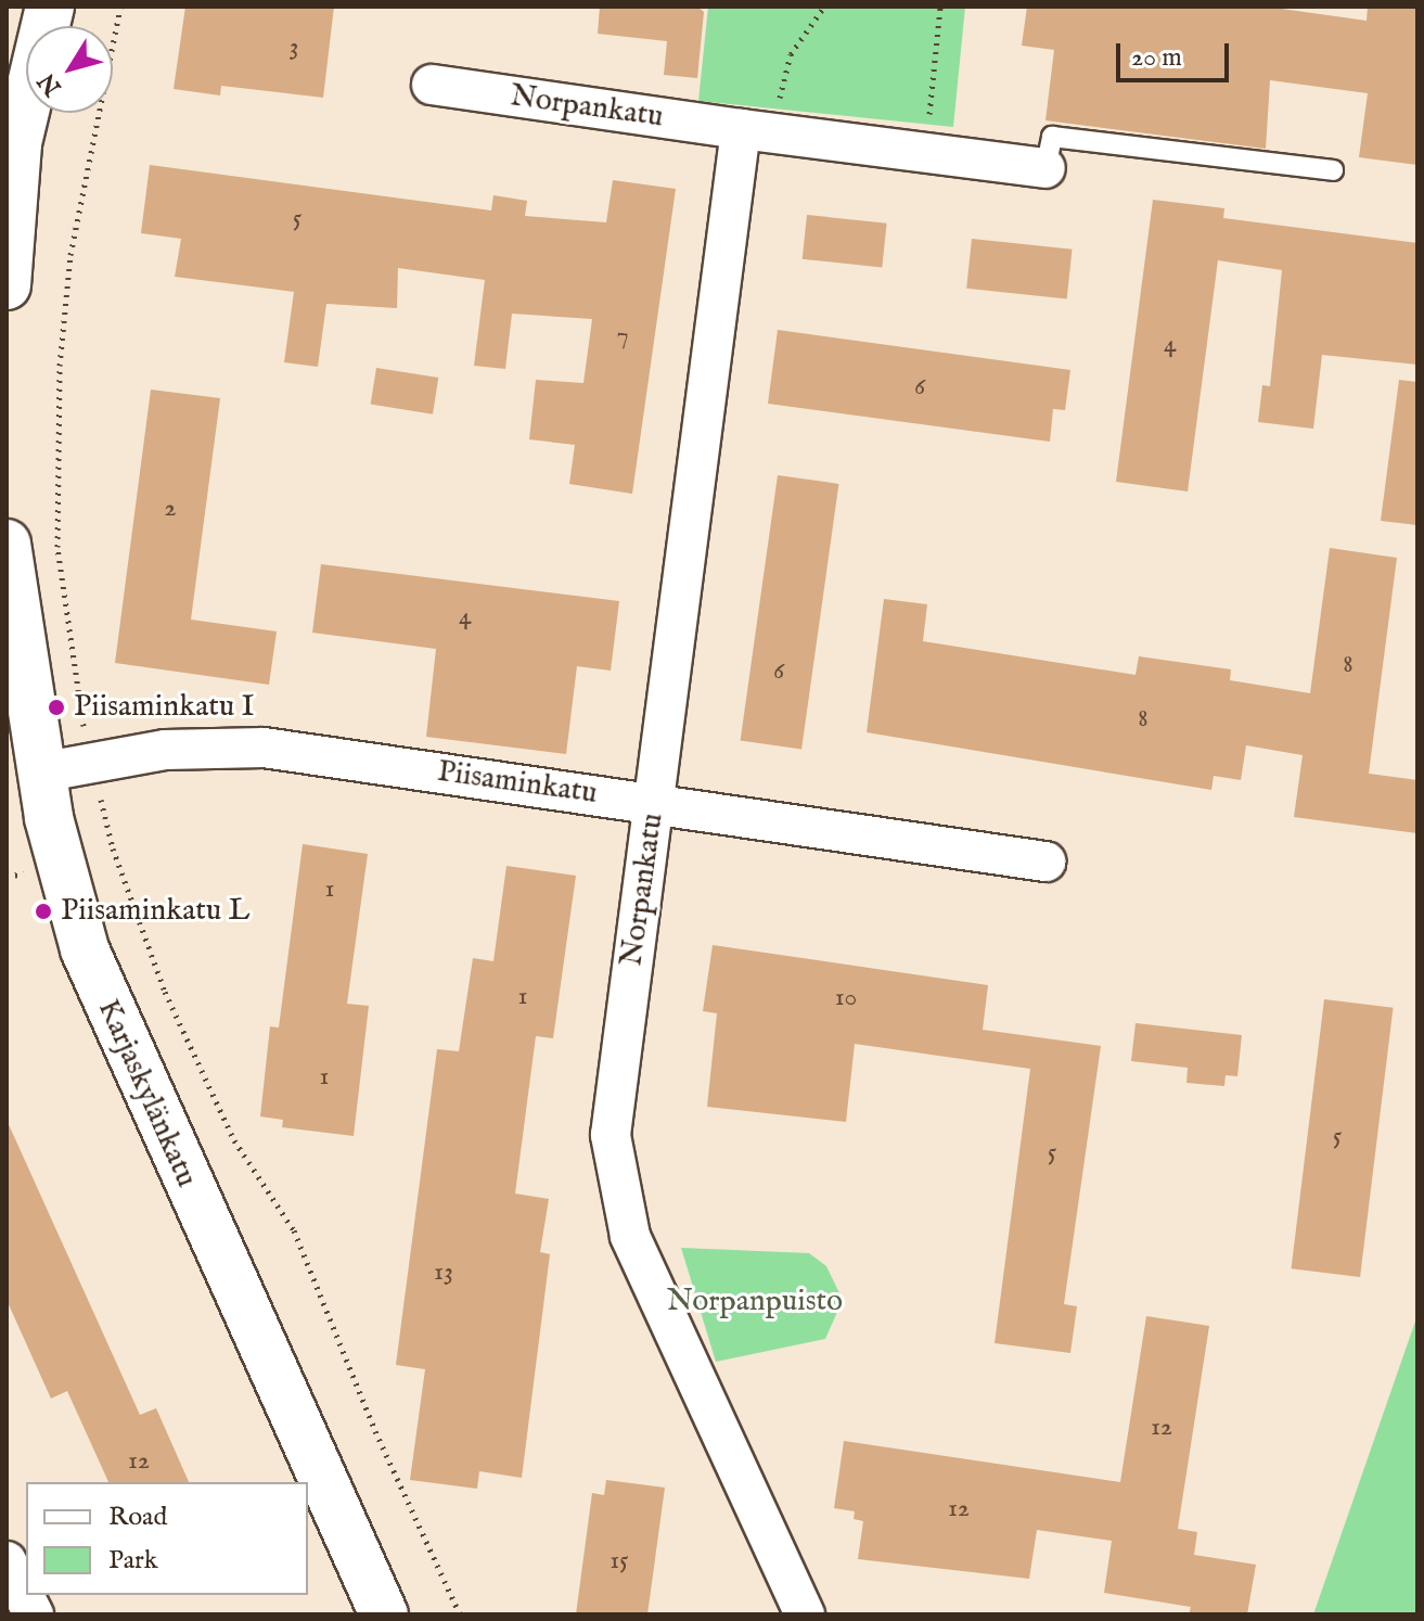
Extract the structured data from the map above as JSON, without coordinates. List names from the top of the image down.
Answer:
{
  "streets": {
    "street": ["Norpankatu", "Piisaminkatu", "Karjaskylänkatu"]
  },
  "crossings": [
    ["Norpankatu", "Piisaminkatu"],
    ["Piisaminkatu", "Karjaskylänkatu"]
  ],
  "parks": ["Norpanpuisto"],
  "places": ["Piisaminkatu I", "Piisaminkatu L"],
  "house_numbers": [
    "3",
    "5",
    "7",
    "4",
    "6",
    "2",
    "4",
    "8",
    "6",
    "8",
    "1",
    "1",
    "10",
    "1",
    "5",
    "5",
    "13",
    "12",
    "12",
    "12",
    "15"
  ],
  "legend": ["Road", "Park"],
  "scale_bar": "20 m",
  "north": "bottom left"
}
